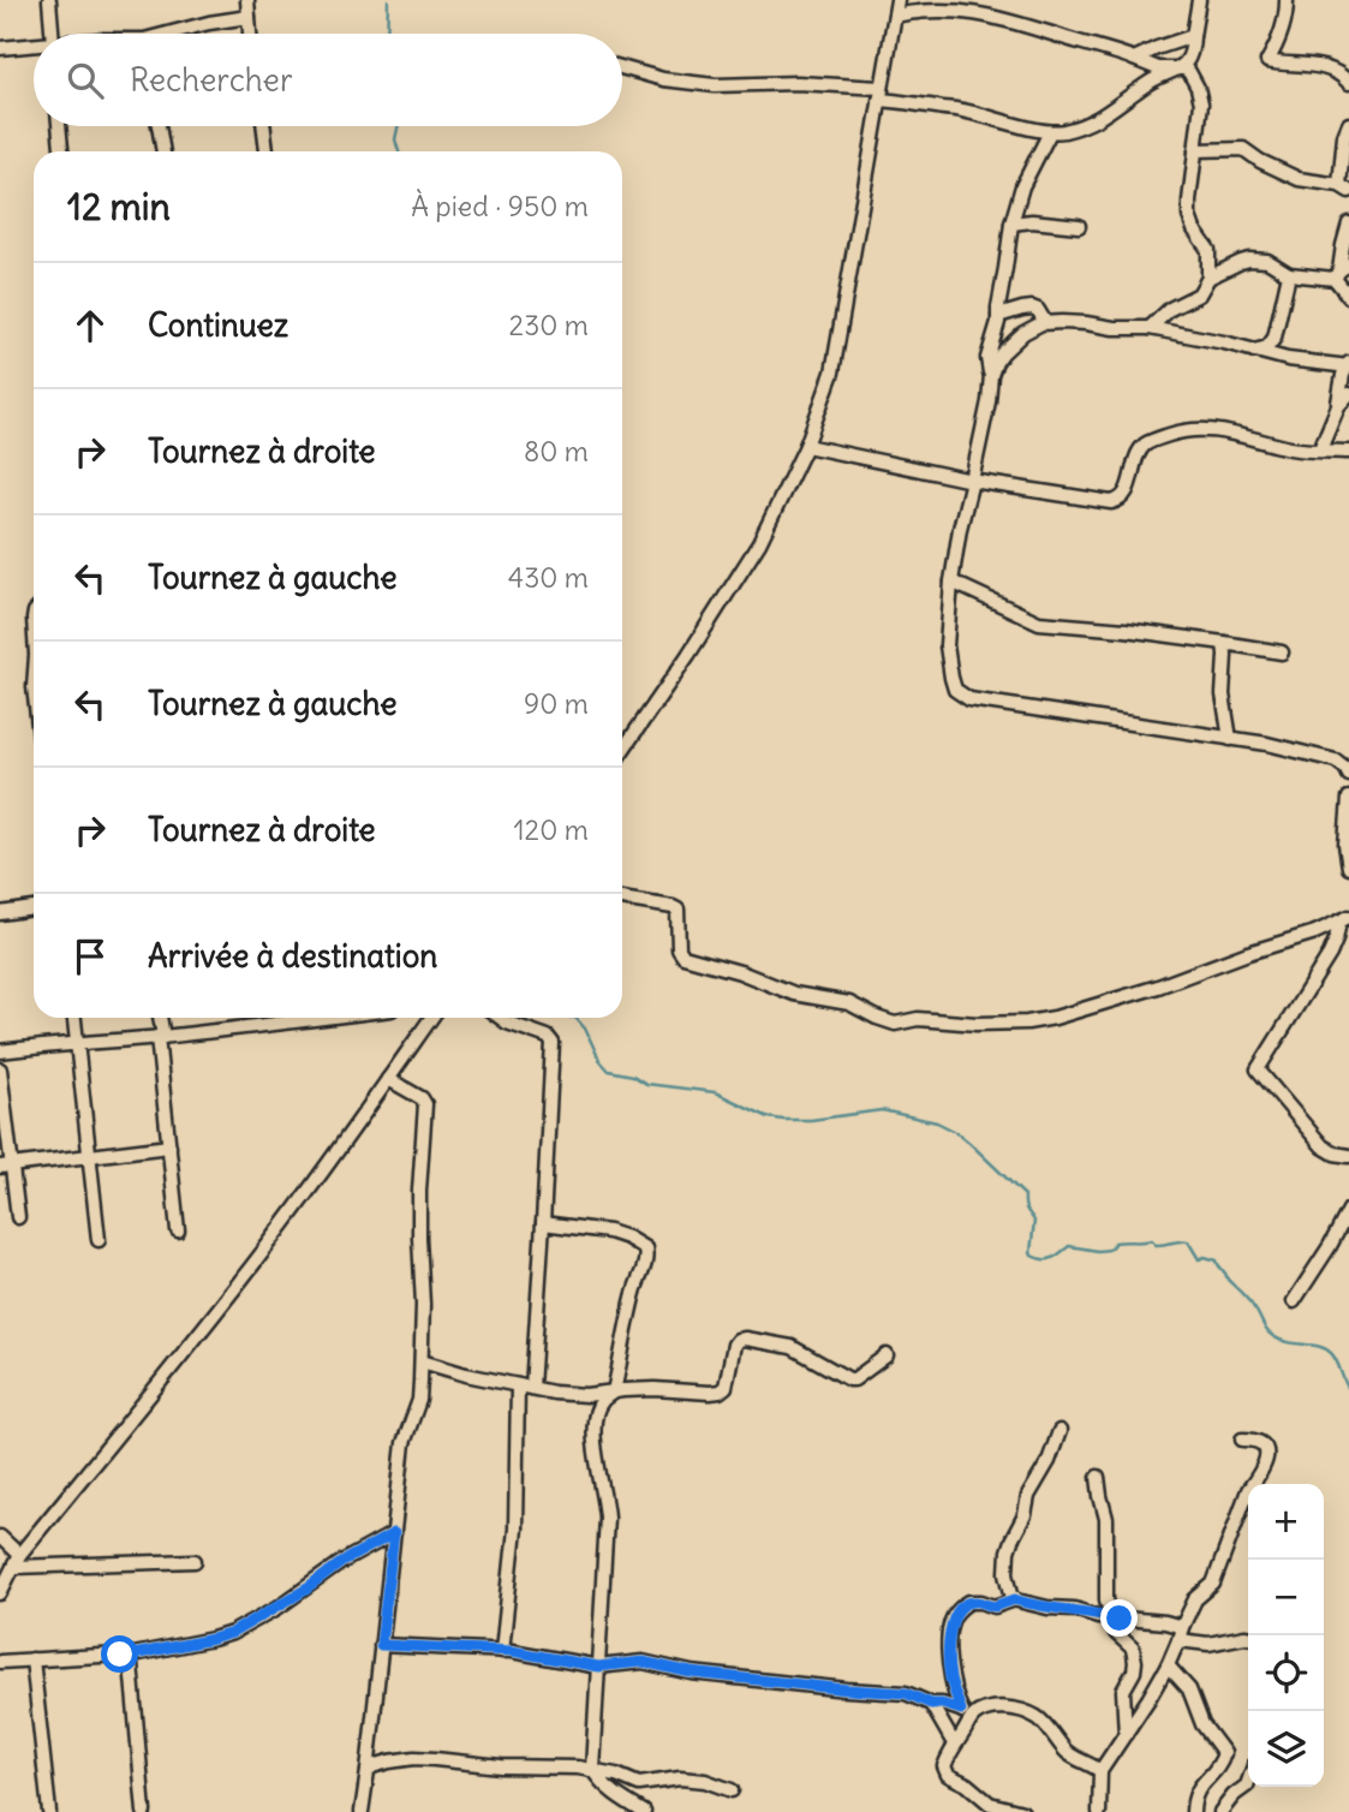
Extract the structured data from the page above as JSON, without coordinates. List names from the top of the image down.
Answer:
{
  "page": {
    "search": "Rechercher",
    "heading": ["12 min", "À pied · 950 m"],
    "list": [
      ["Continuez", "230 m"],
      ["Tournez à droite", "80 m"],
      ["Tournez à gauche", "430 m"],
      ["Tournez à gauche", "90 m"],
      ["Tournez à droite", "120 m"],
      "Arrivée à destination"
    ],
    "map_buttons": ["+", "−"]
  }
}
